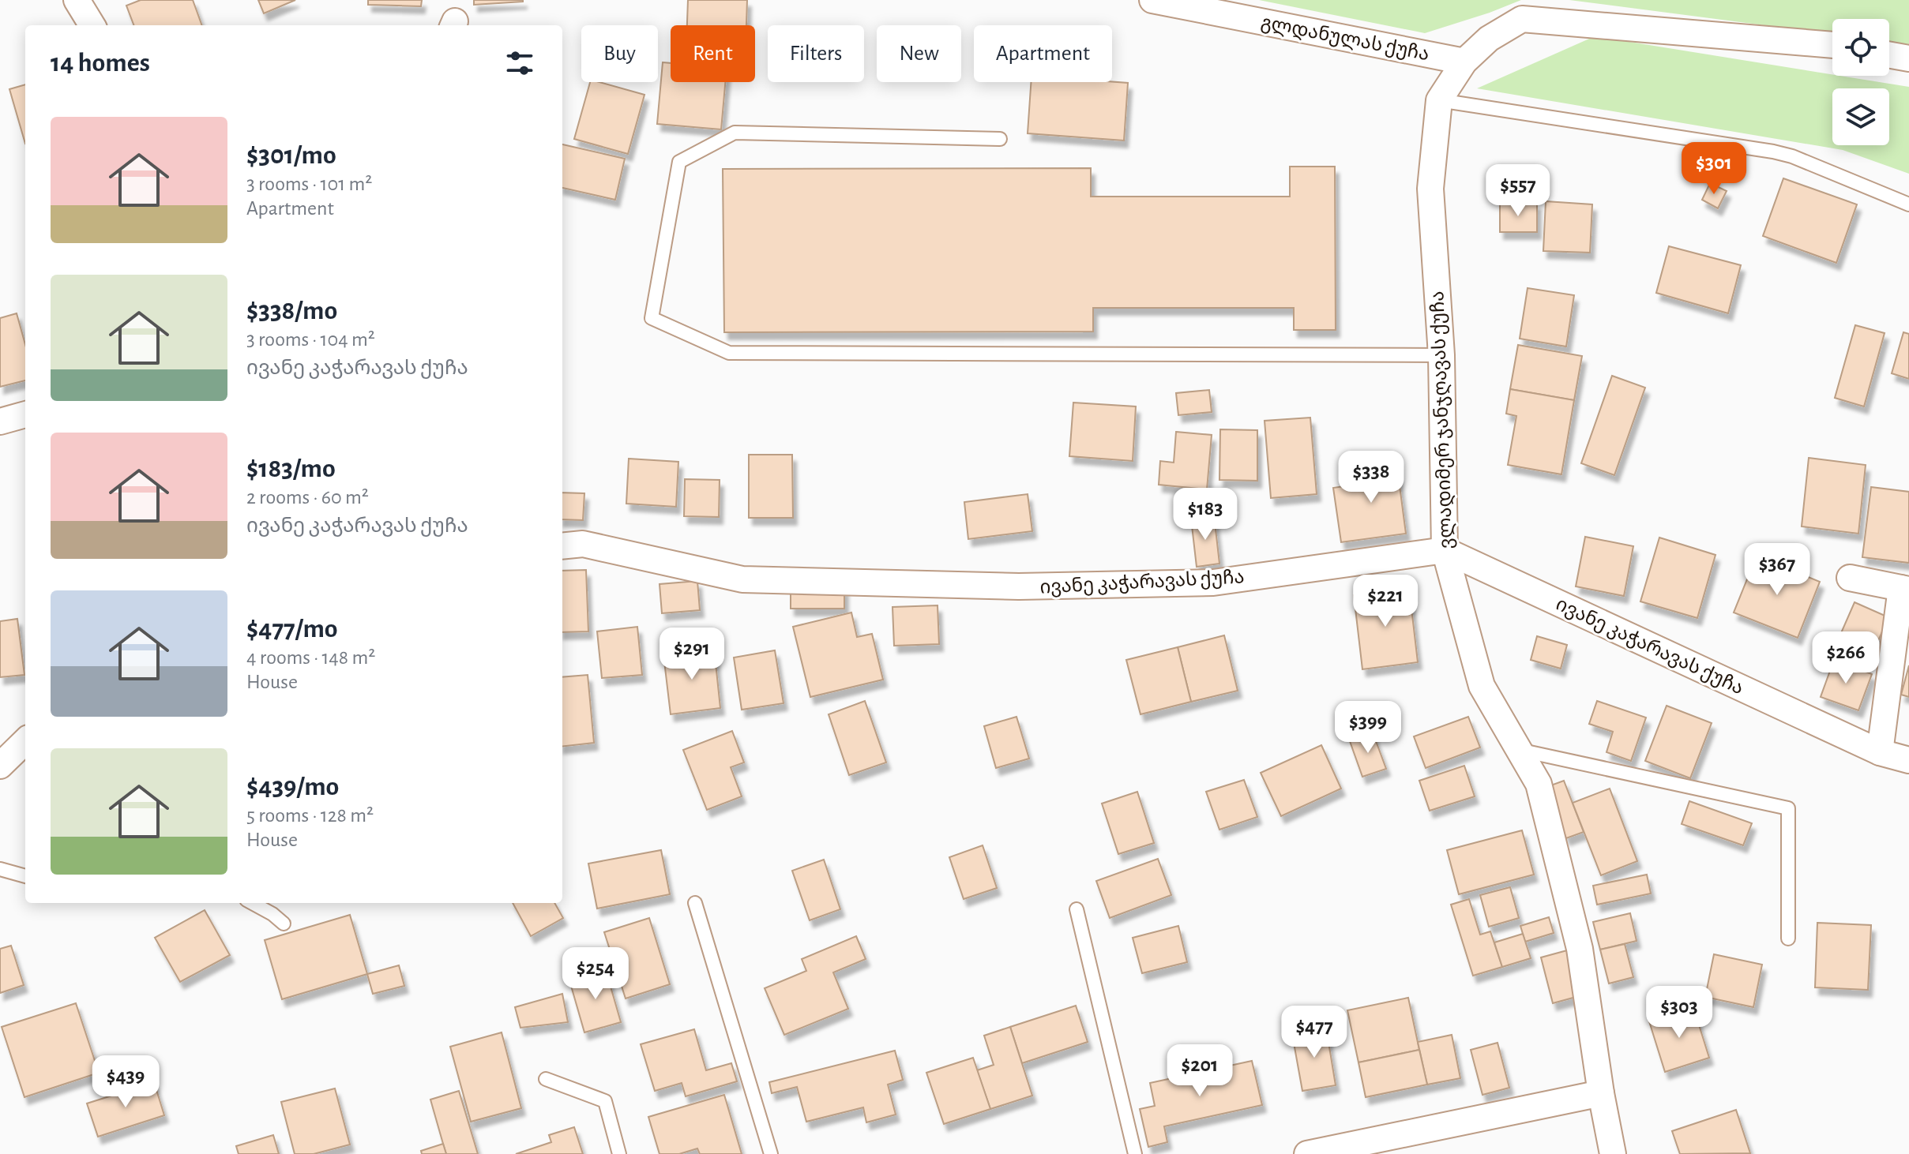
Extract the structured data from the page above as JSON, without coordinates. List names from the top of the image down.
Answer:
{
  "streets": {
    "street": ["გლდანულას ქუჩა", "ვლადიმერ ჯანჯღავას ქუჩა", "ივანე კაჭარავას ქუჩა"]
  },
  "crossings": [
    ["გლდანულას ქუჩა", "ვლადიმერ ჯანჯღავას ქუჩა"],
    ["ვლადიმერ ჯანჯღავას ქუჩა", "ივანე კაჭარავას ქუჩა"]
  ],
  "page": {
    "chip": [
      "Buy",
      "Rent",
      "Filters",
      "New",
      "Apartment"
    ],
    "heading": "14 homes",
    "list": [
      {
        "name": "$301/mo",
        "note": "3 rooms · 101 m² · Apartment"
      },
      {
        "name": "$338/mo",
        "note": "3 rooms · 104 m² · ივანე კაჭარავას ქუჩა"
      },
      {
        "name": "$183/mo",
        "note": "2 rooms · 60 m² · ივანე კაჭარავას ქუჩა"
      },
      {
        "name": "$477/mo",
        "note": "4 rooms · 148 m² · House"
      },
      {
        "name": "$439/mo",
        "note": "5 rooms · 128 m² · House"
      }
    ],
    "price": [
      "$301",
      "$557",
      "$338",
      "$183",
      "$367",
      "$221",
      "$291",
      "$266",
      "$399",
      "$254",
      "$303",
      "$477",
      "$201",
      "$439"
    ]
  }
}
